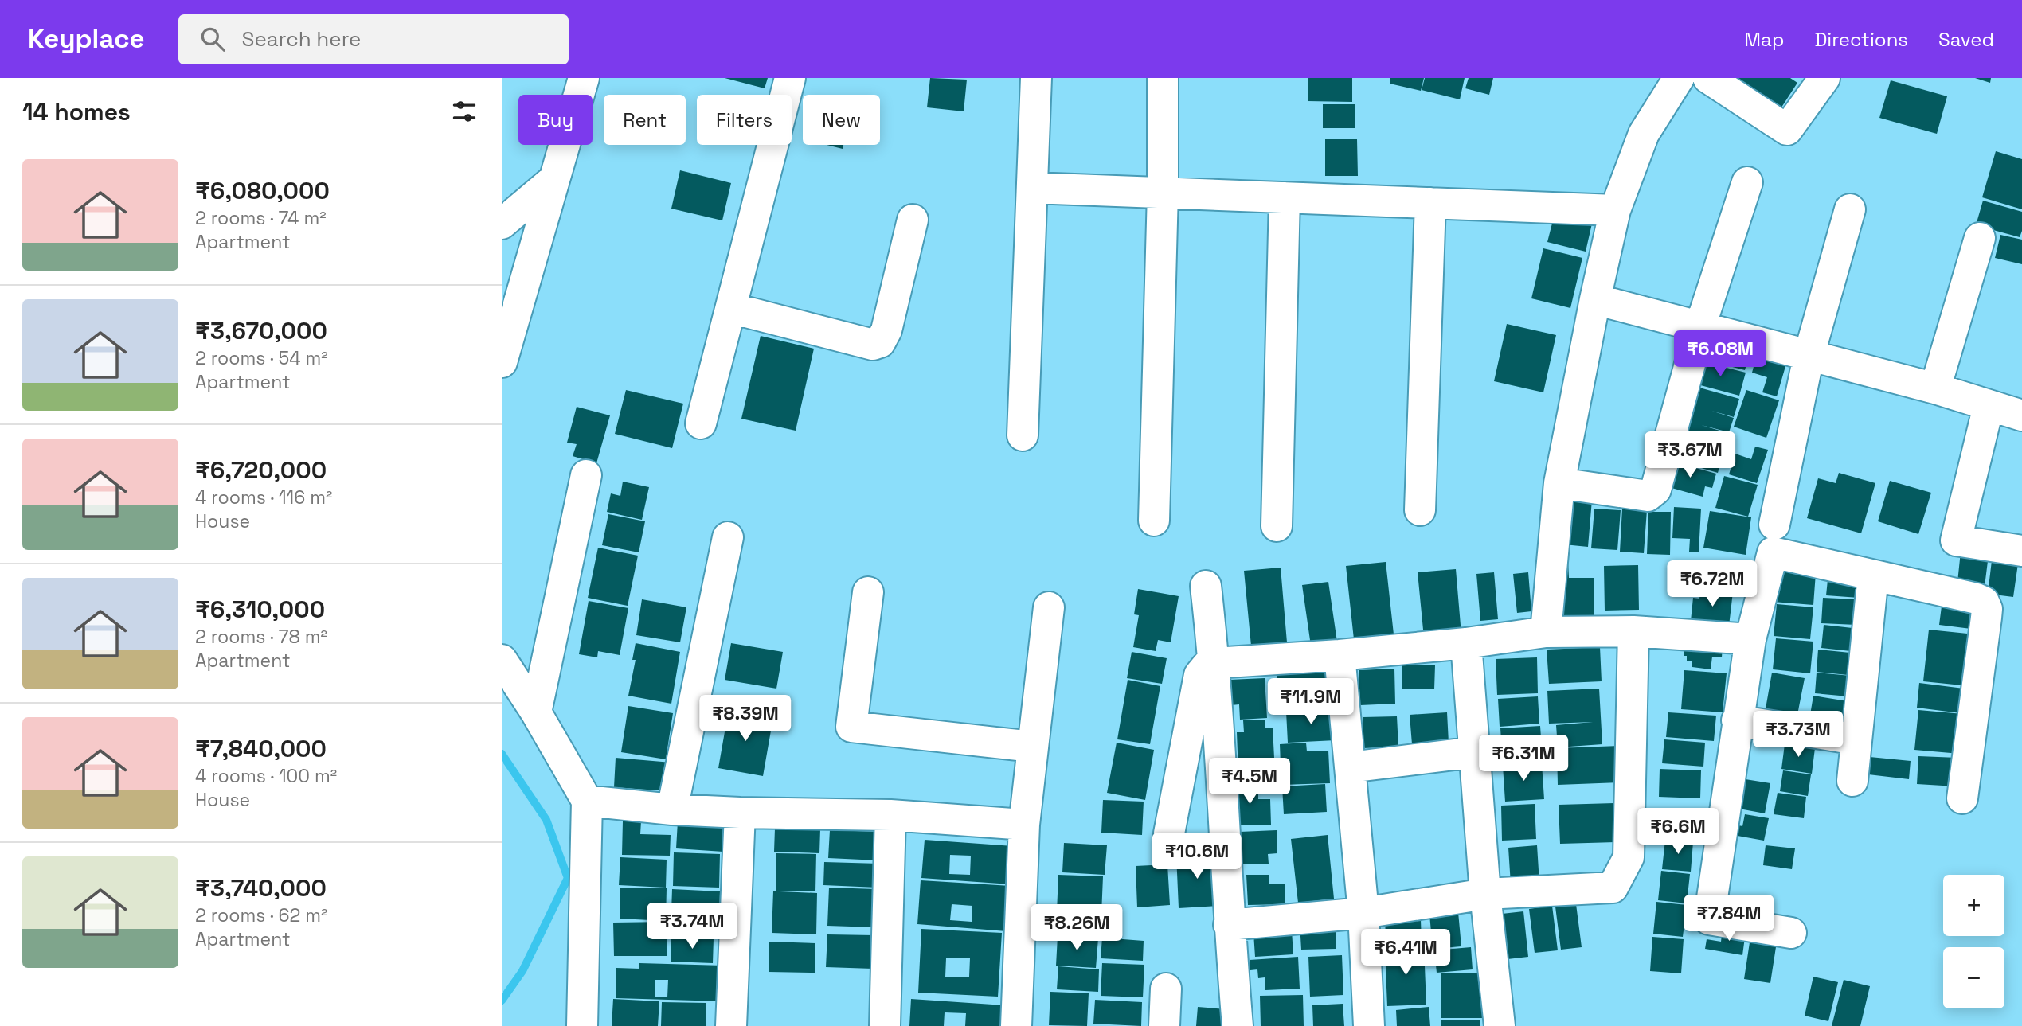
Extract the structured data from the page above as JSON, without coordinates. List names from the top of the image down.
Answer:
{
  "page": {
    "header": "Keyplace",
    "search": "Search here",
    "nav": ["Map", "Directions", "Saved"],
    "heading": "14 homes",
    "chip": [
      "Buy",
      "Rent",
      "Filters",
      "New"
    ],
    "list": [
      {
        "name": "₹6,080,000",
        "note": "2 rooms · 74 m² · Apartment"
      },
      {
        "name": "₹3,670,000",
        "note": "2 rooms · 54 m² · Apartment"
      },
      {
        "name": "₹6,720,000",
        "note": "4 rooms · 116 m² · House"
      },
      {
        "name": "₹6,310,000",
        "note": "2 rooms · 78 m² · Apartment"
      },
      {
        "name": "₹7,840,000",
        "note": "4 rooms · 100 m² · House"
      },
      {
        "name": "₹3,740,000",
        "note": "2 rooms · 62 m² · Apartment"
      }
    ],
    "price": [
      "₹6.08M",
      "₹3.67M",
      "₹6.72M",
      "₹11.9M",
      "₹8.39M",
      "₹3.73M",
      "₹6.31M",
      "₹4.5M",
      "₹6.6M",
      "₹10.6M",
      "₹7.84M",
      "₹3.74M",
      "₹8.26M",
      "₹6.41M"
    ],
    "map_buttons": ["+", "−"]
  }
}
